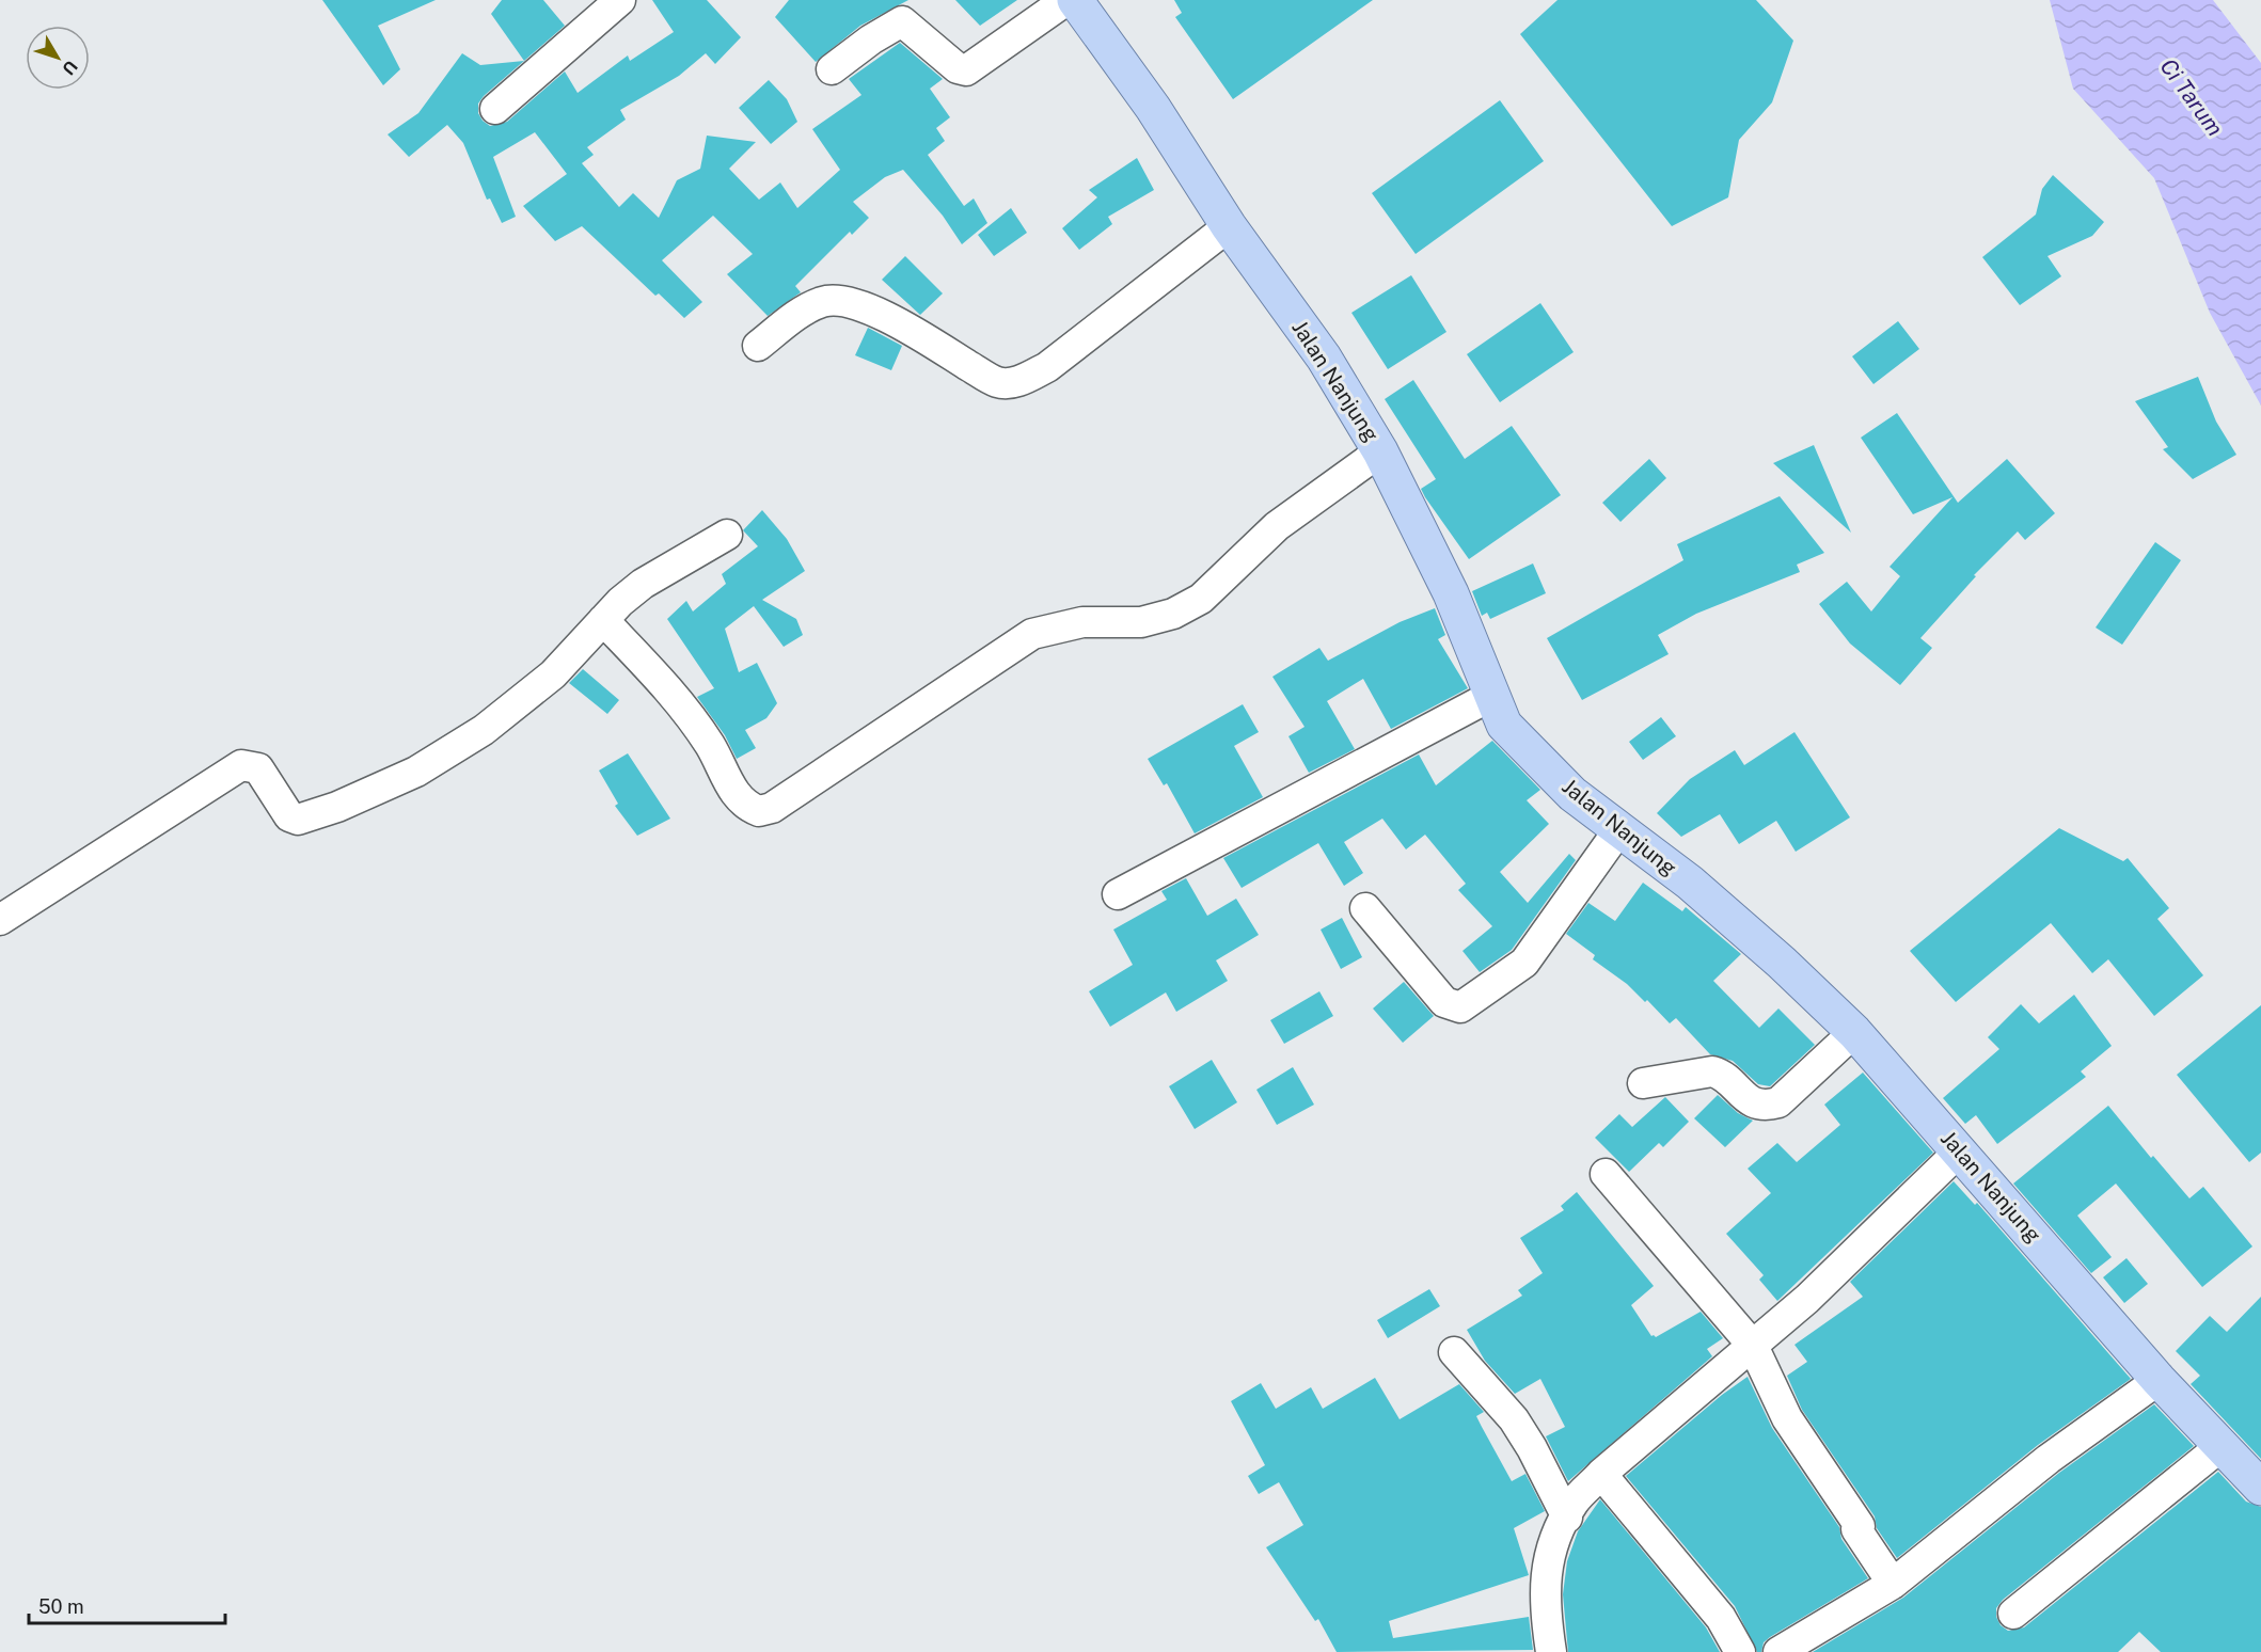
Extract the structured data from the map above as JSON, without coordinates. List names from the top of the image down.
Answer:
{
  "streets": {
    "main road": ["Jalan Nanjung"]
  },
  "water": ["Ci Tarum"],
  "scale_bar": "50 m",
  "north": "bottom right"
}
